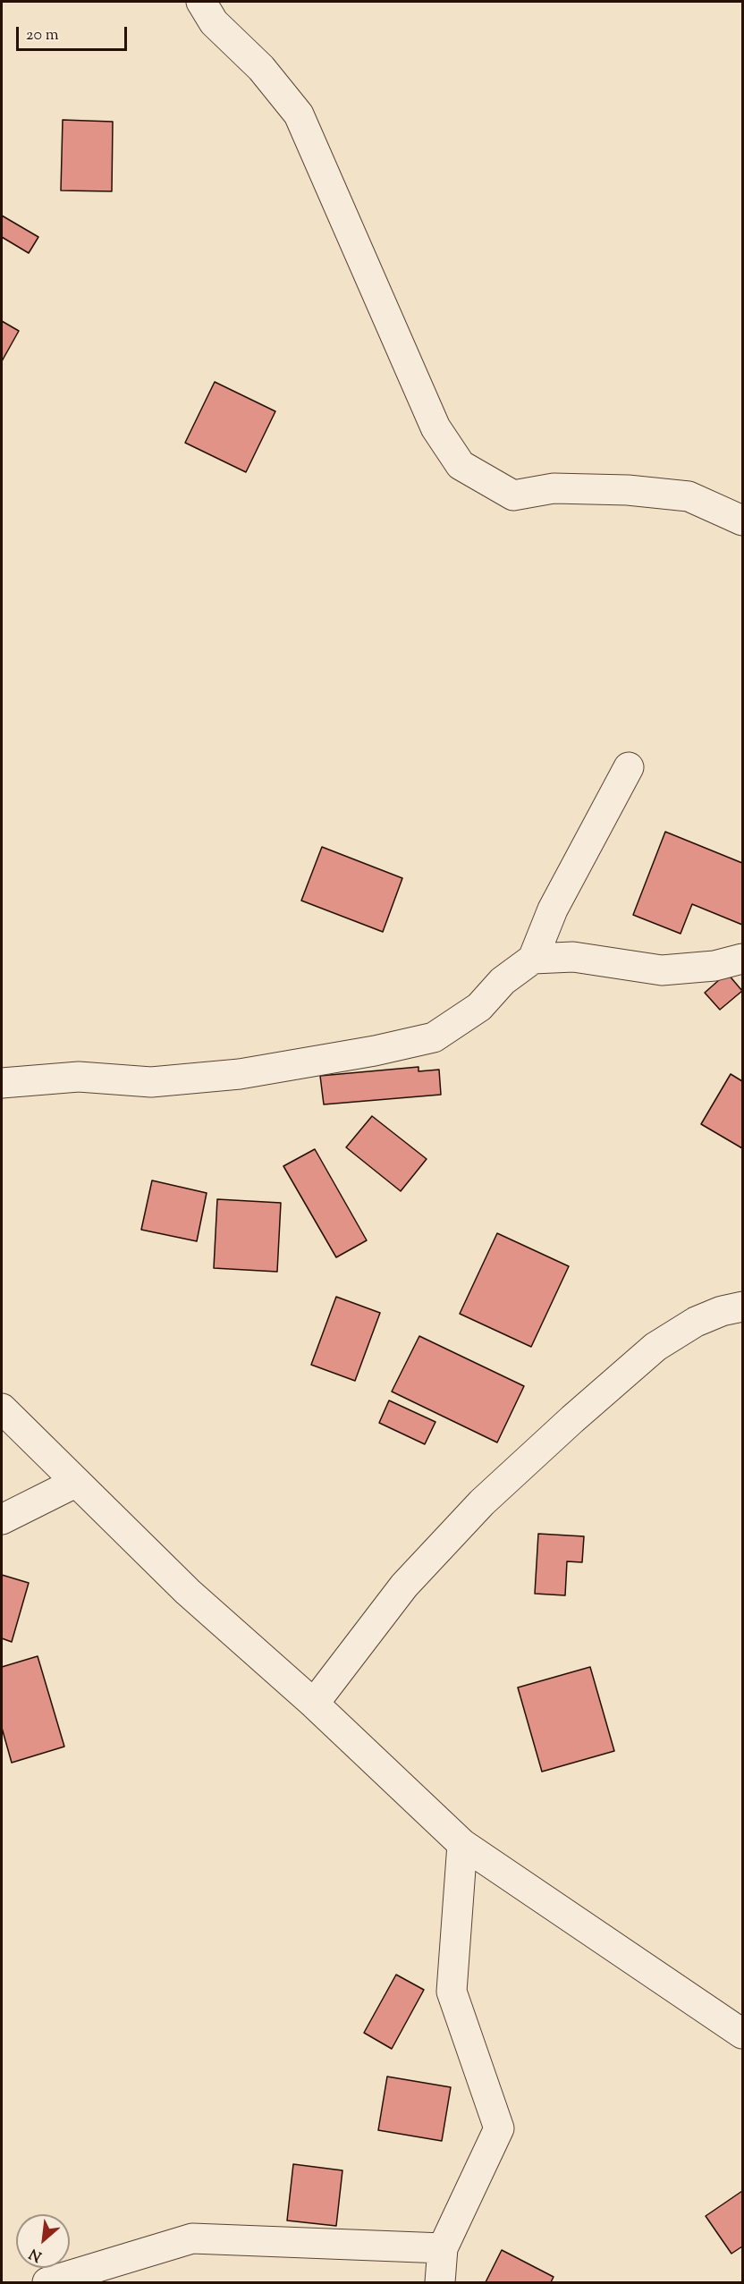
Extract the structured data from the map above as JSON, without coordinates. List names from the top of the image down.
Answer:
{
  "scale_bar": "20 m",
  "north": "bottom left"
}
